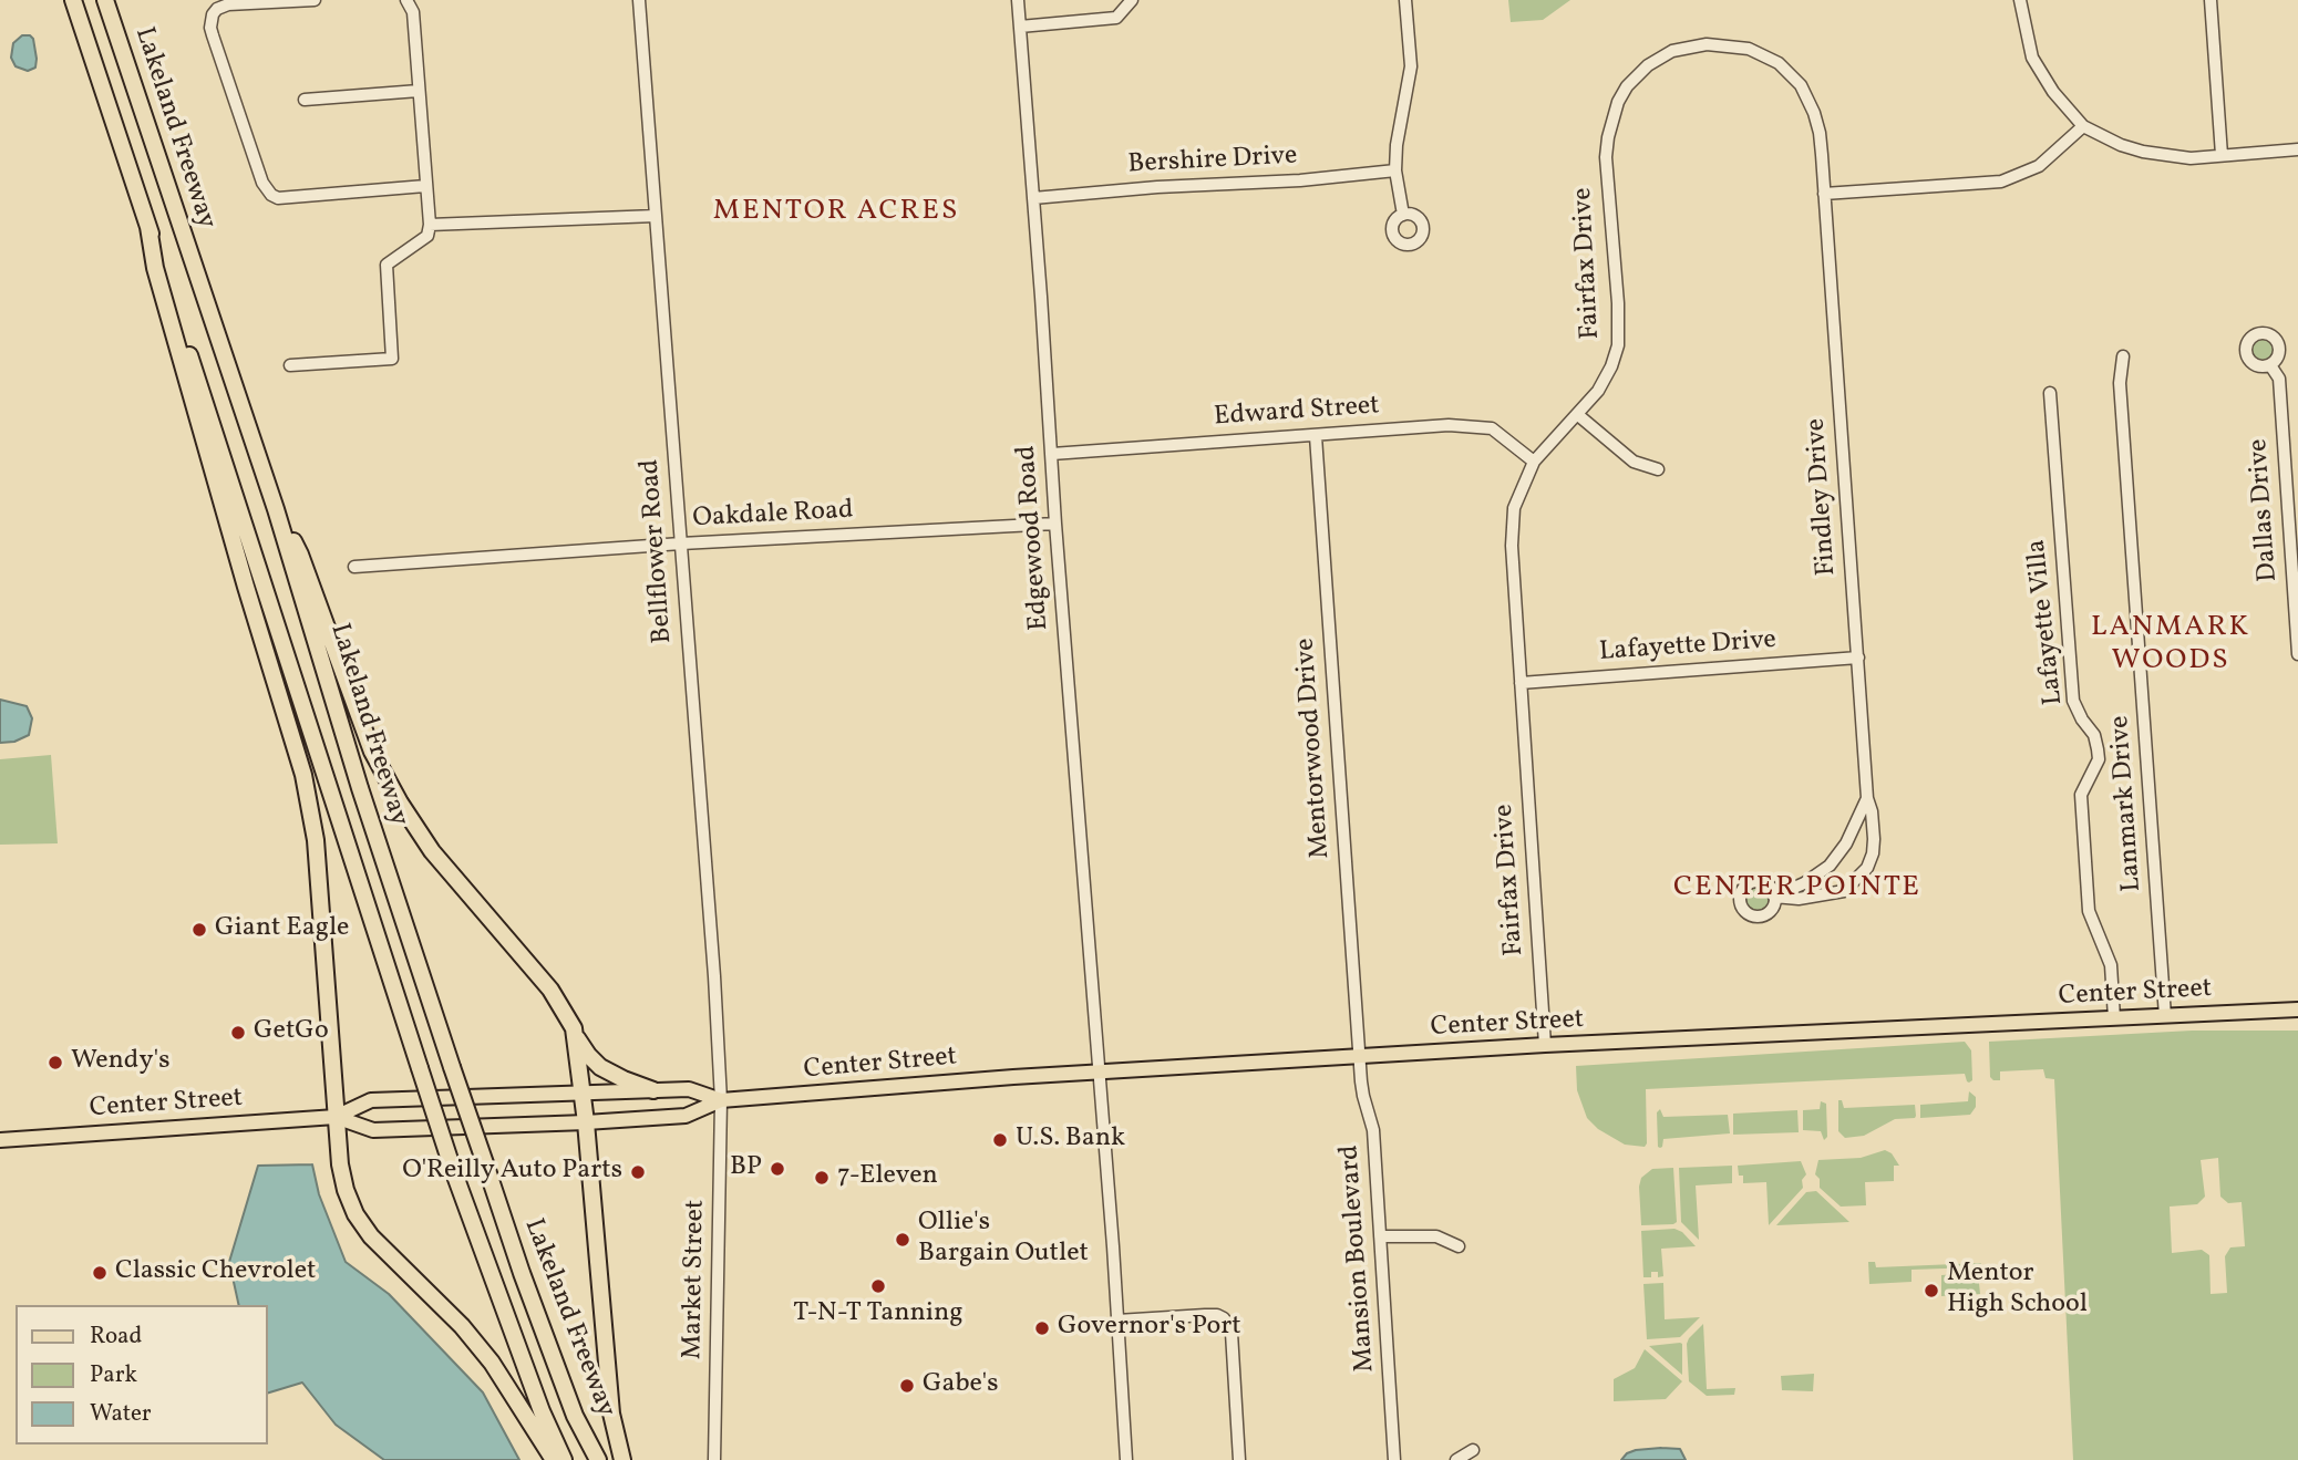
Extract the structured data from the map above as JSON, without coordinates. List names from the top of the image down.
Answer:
{
  "streets": {
    "highway": ["Lakeland Freeway"],
    "main road": ["Center Street"],
    "street": [
      "Bershire Drive",
      "Fairfax Drive",
      "Edward Street",
      "Findley Drive",
      "Dallas Drive",
      "Oakdale Road",
      "Edgewood Road",
      "Bellflower Road",
      "Lafayette Villa",
      "Lafayette Drive",
      "Mentorwood Drive",
      "Lanmark Drive",
      "Mansion Boulevard",
      "Market Street"
    ]
  },
  "crossings": [
    ["Bershire Drive", "Edgewood Road"],
    ["Fairfax Drive", "Edward Street"],
    ["Fairfax Drive", "Findley Drive"],
    ["Fairfax Drive", "Lafayette Drive"],
    ["Fairfax Drive", "Center Street"],
    ["Edward Street", "Edgewood Road"],
    ["Edward Street", "Mentorwood Drive"],
    ["Findley Drive", "Lafayette Drive"],
    ["Oakdale Road", "Edgewood Road"],
    ["Oakdale Road", "Bellflower Road"],
    ["Edgewood Road", "Center Street"],
    ["Bellflower Road", "Center Street"],
    ["Bellflower Road", "Market Street"],
    ["Lafayette Villa", "Center Street"],
    ["Mentorwood Drive", "Center Street"],
    ["Mentorwood Drive", "Mansion Boulevard"],
    ["Lanmark Drive", "Center Street"],
    ["Center Street", "Mansion Boulevard"],
    ["Center Street", "Market Street"]
  ],
  "districts": ["MENTOR ACRES", "LANMARK WOODS", "CENTER POINTE"],
  "places": [
    "Giant Eagle",
    "GetGo",
    "Wendy's",
    "U.S. Bank",
    "BP",
    "O'Reilly Auto Parts",
    "7-Eleven",
    "Ollie's Bargain Outlet",
    "Classic Chevrolet",
    "T-N-T Tanning",
    "Mentor High School",
    "Governor's Port",
    "Gabe's"
  ],
  "legend": ["Road", "Park", "Water"]
}
